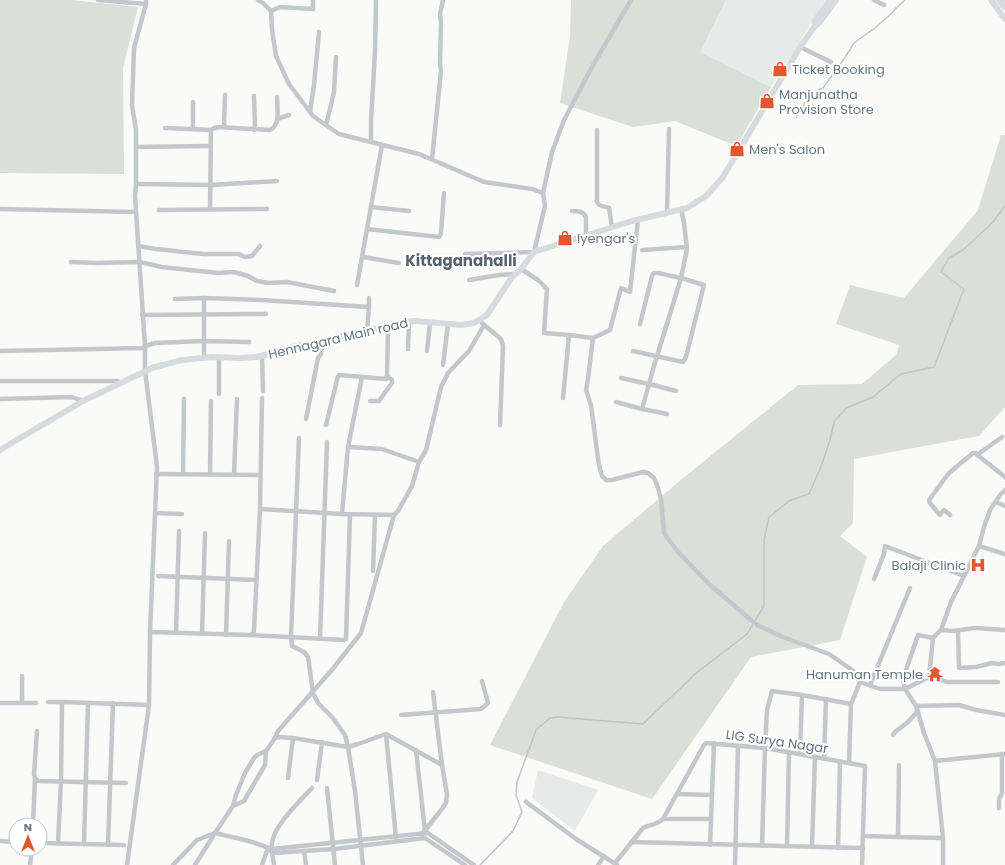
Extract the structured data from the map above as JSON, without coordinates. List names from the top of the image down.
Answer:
{
  "streets": {
    "street": ["Hennagara Main road", "LIG Surya Nagar"]
  },
  "districts": ["Kittaganahalli"],
  "places": {
    "shop": [
      "Ticket Booking",
      "Manjunatha Provision Store",
      "Men's Salon",
      "Iyengar's"
    ],
    "hospital": ["Balaji Clinic"],
    "temple": ["Hanuman Temple"]
  },
  "north": "top"
}
